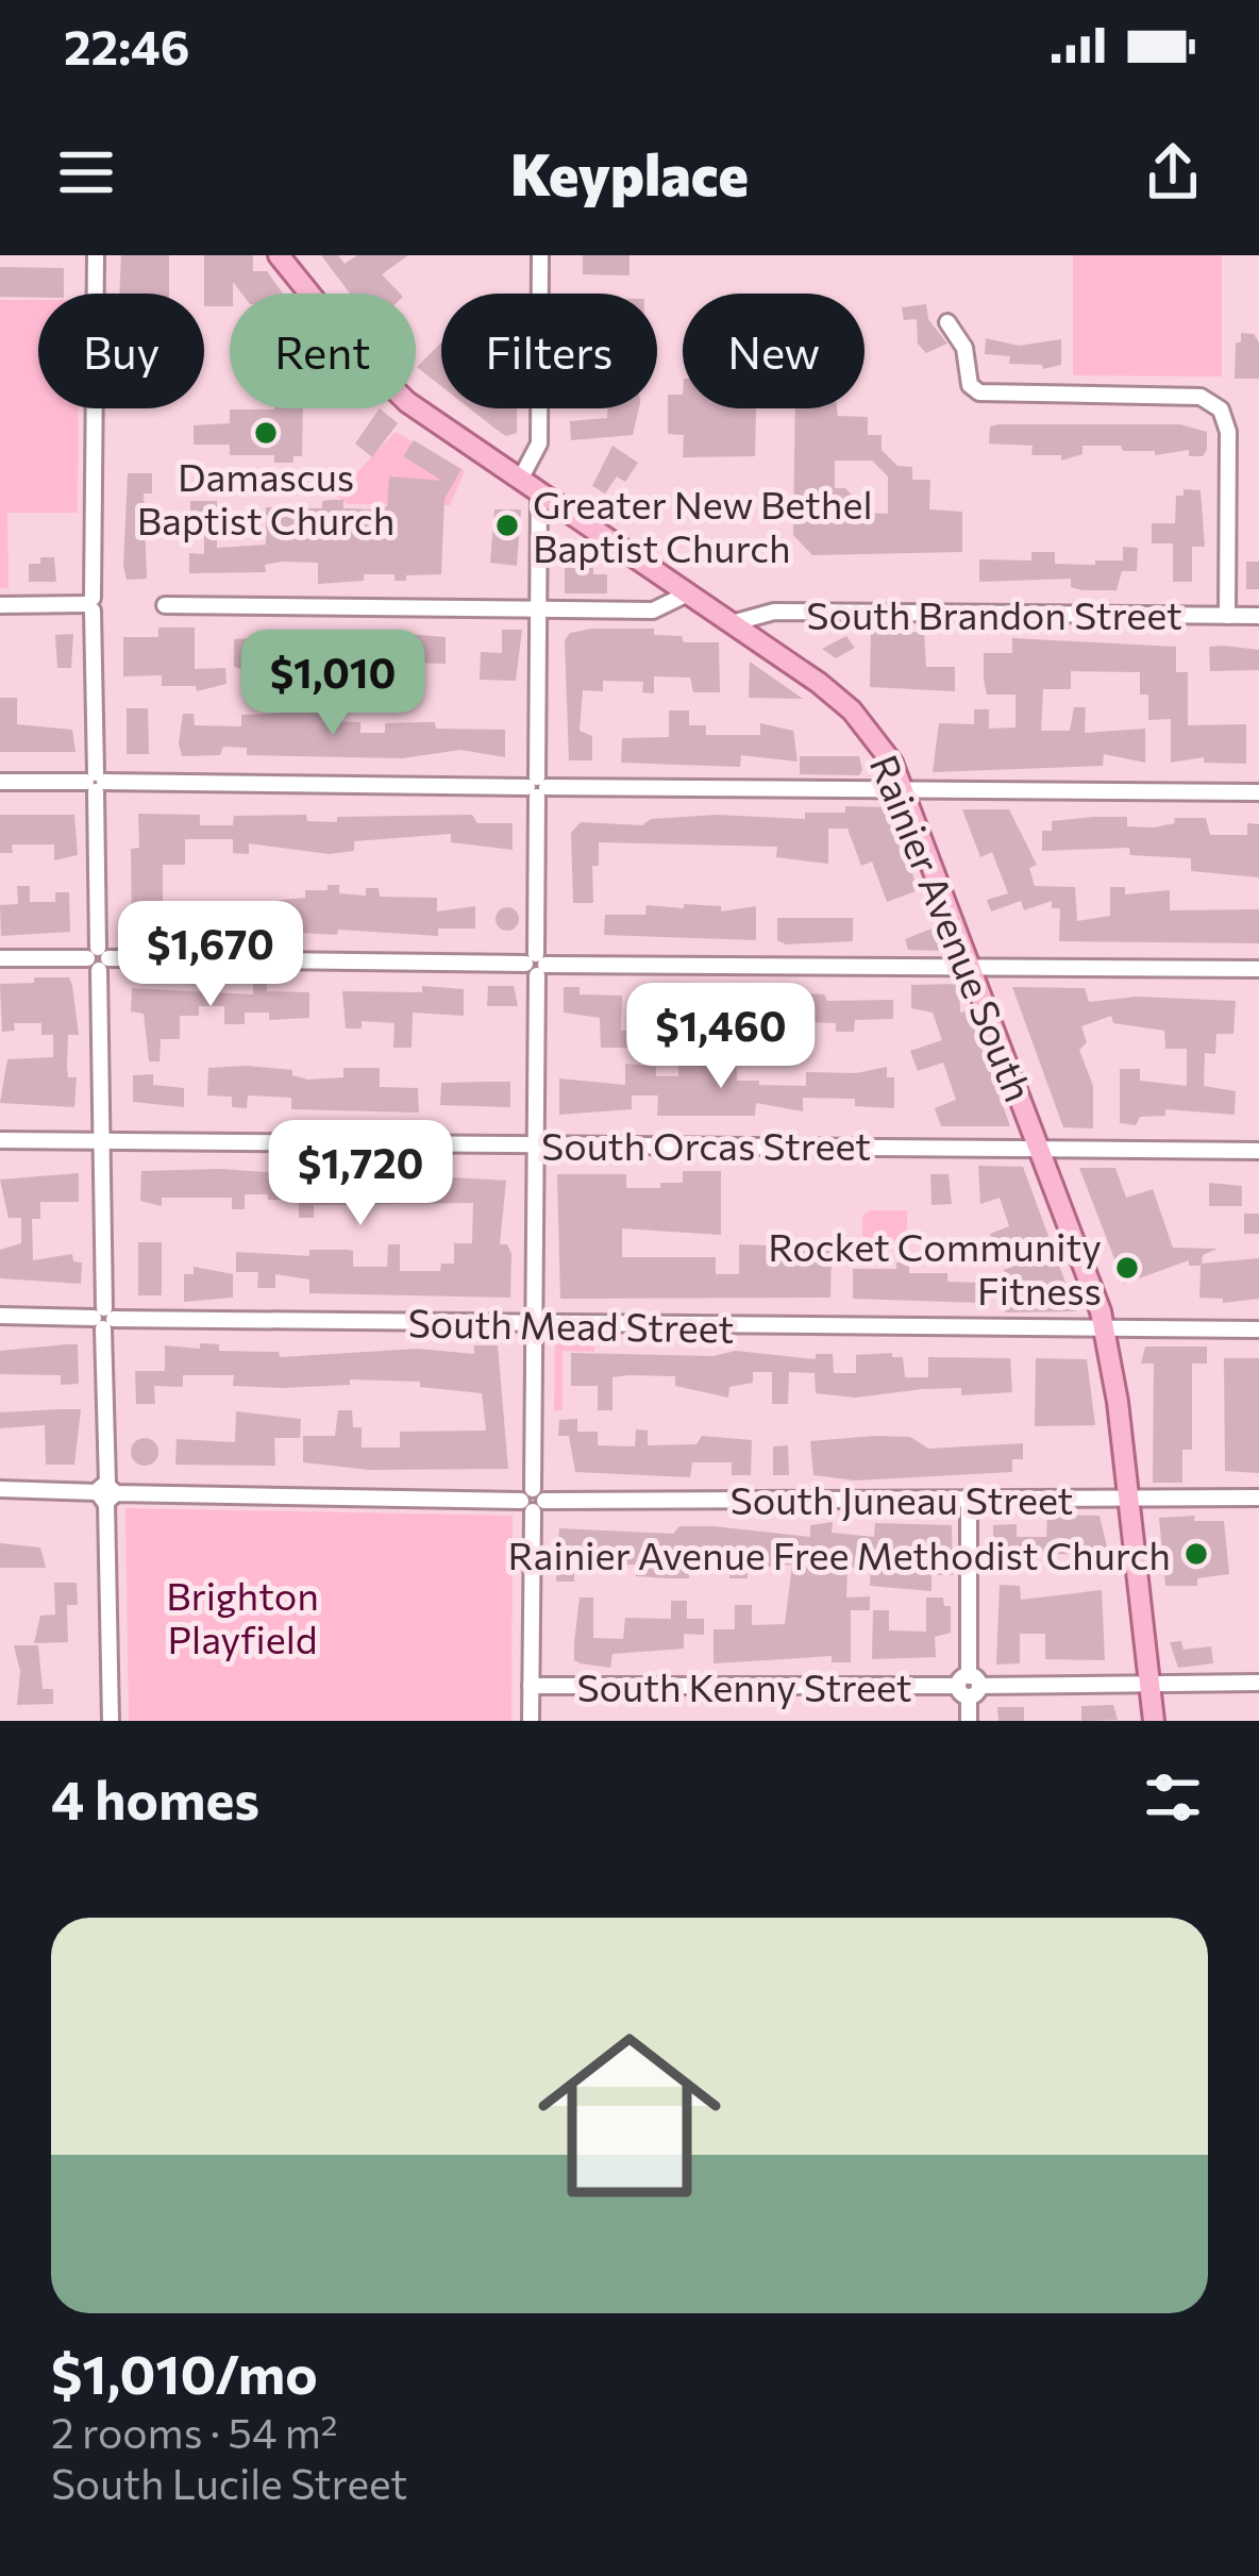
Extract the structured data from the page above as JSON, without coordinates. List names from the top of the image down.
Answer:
{
  "streets": {
    "main road": ["Rainier Avenue South"],
    "street": [
      "South Brandon Street",
      "South Orcas Street",
      "South Mead Street",
      "South Juneau Street",
      "South Kenny Street"
    ]
  },
  "crossings": [
    ["South Brandon Street", "Rainier Avenue South"],
    ["Rainier Avenue South", "South Orcas Street"],
    ["Rainier Avenue South", "South Mead Street"],
    ["Rainier Avenue South", "South Juneau Street"],
    ["Rainier Avenue South", "South Kenny Street"]
  ],
  "parks": ["Brighton Playfield"],
  "places": [
    "Damascus Baptist Church",
    "Greater New Bethel Baptist Church",
    "Rocket Community Fitness",
    "Rainier Avenue Free Methodist Church"
  ],
  "page": {
    "status": "22:46",
    "header": "Keyplace",
    "chip": [
      "Buy",
      "Rent",
      "Filters",
      "New"
    ],
    "price": [
      "$1,010",
      "$1,670",
      "$1,460",
      "$1,720"
    ],
    "heading": "4 homes",
    "list": [
      {
        "name": "$1,010/mo",
        "note": "2 rooms · 54 m² · South Lucile Street"
      }
    ]
  }
}
